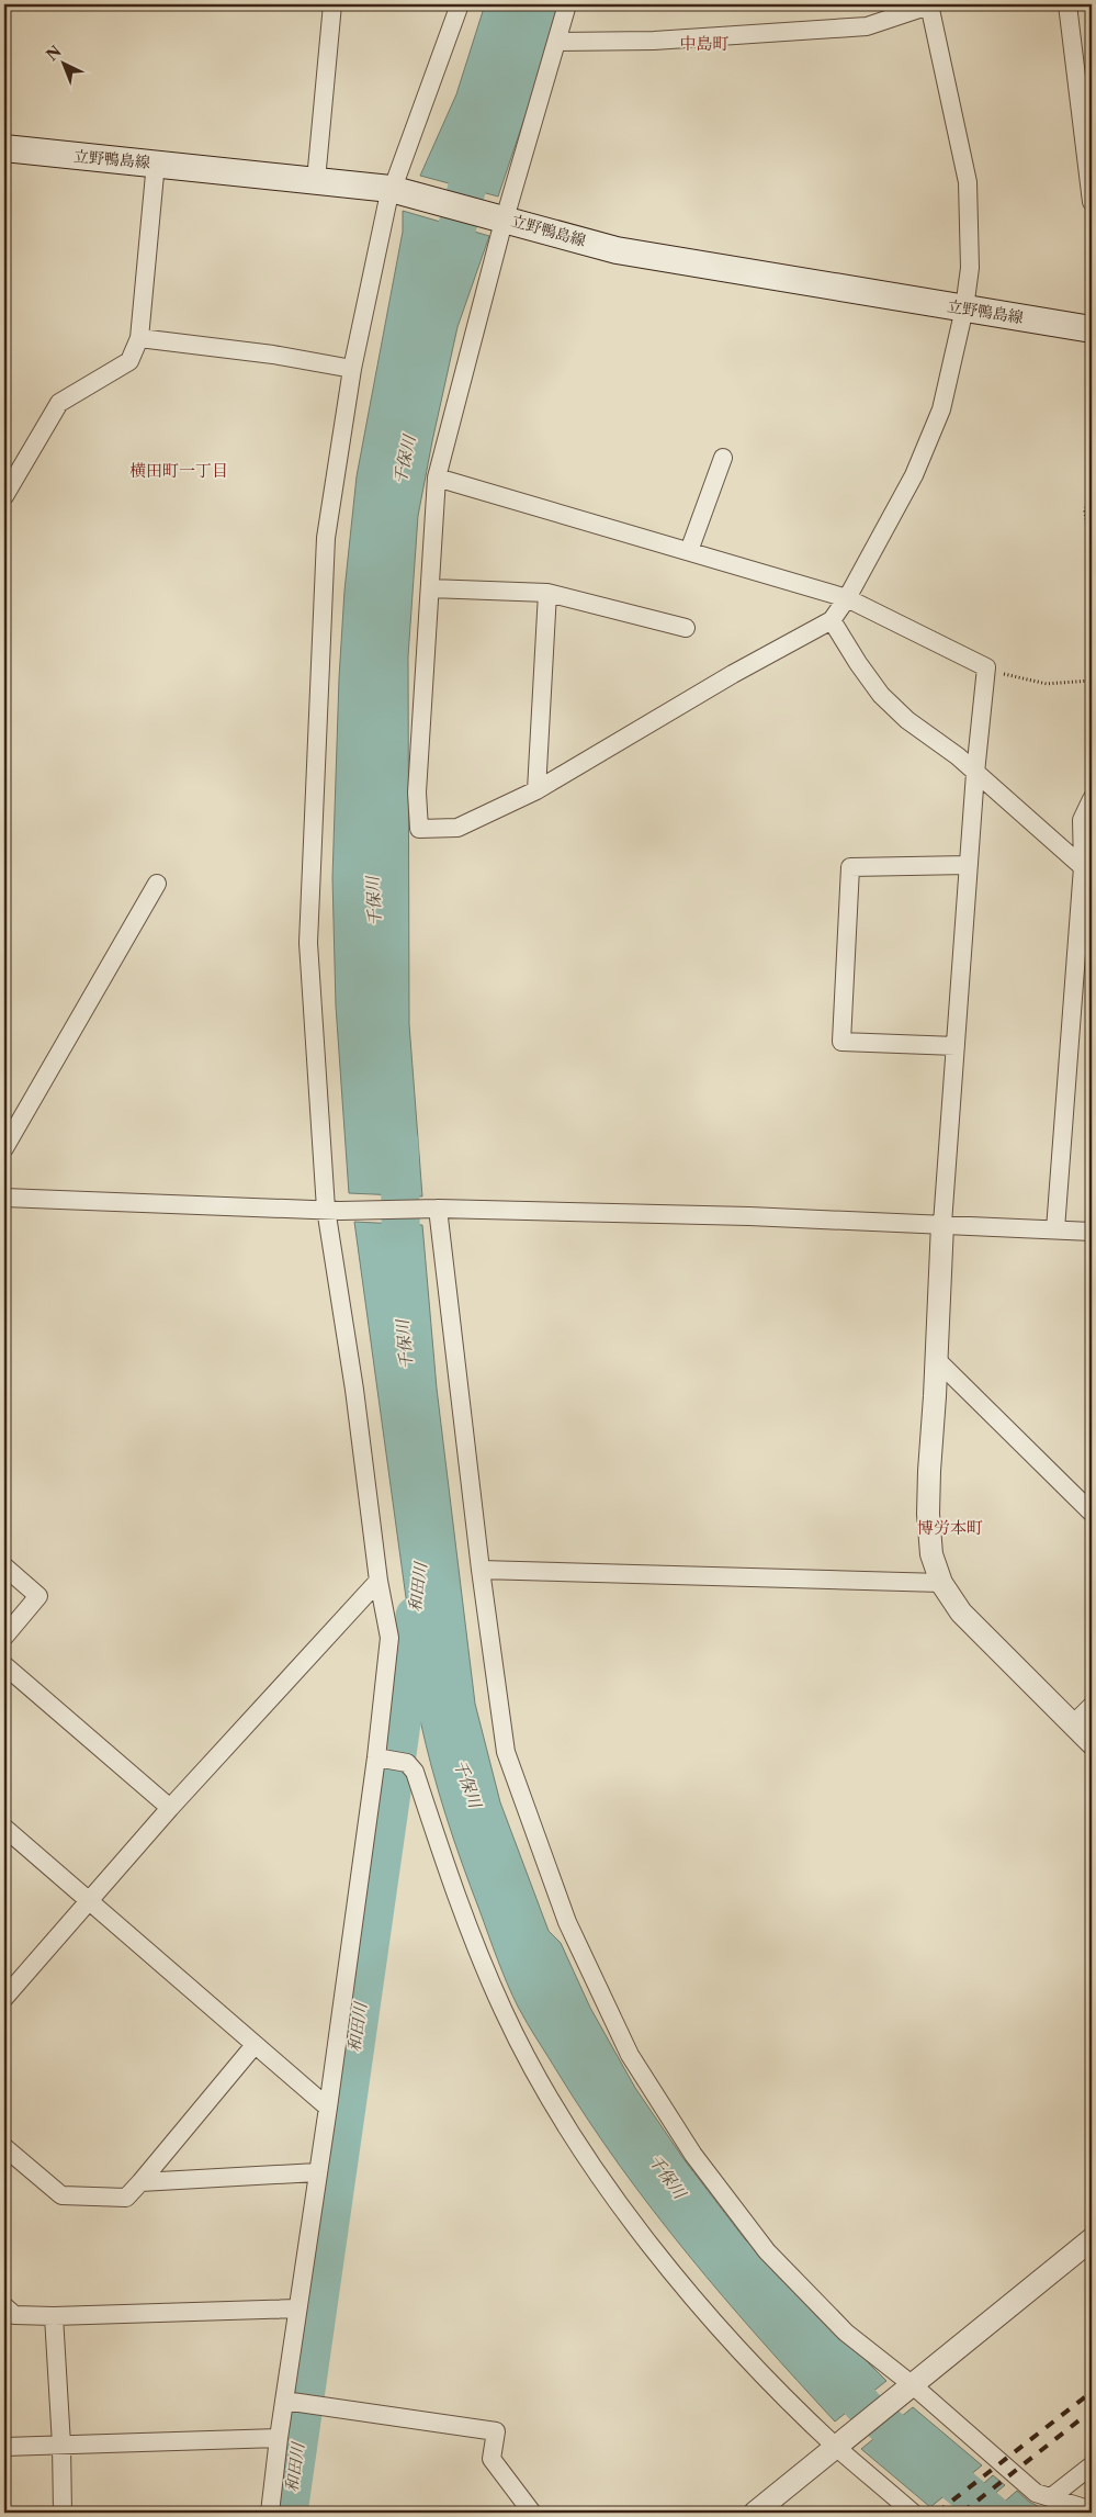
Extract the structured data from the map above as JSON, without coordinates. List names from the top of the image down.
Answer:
{
  "streets": {
    "main road": ["立野鴨島線"]
  },
  "districts": ["中島町", "横田町一丁目", "博労本町"],
  "water": ["千保川", "和田川"],
  "north": "top left"
}
